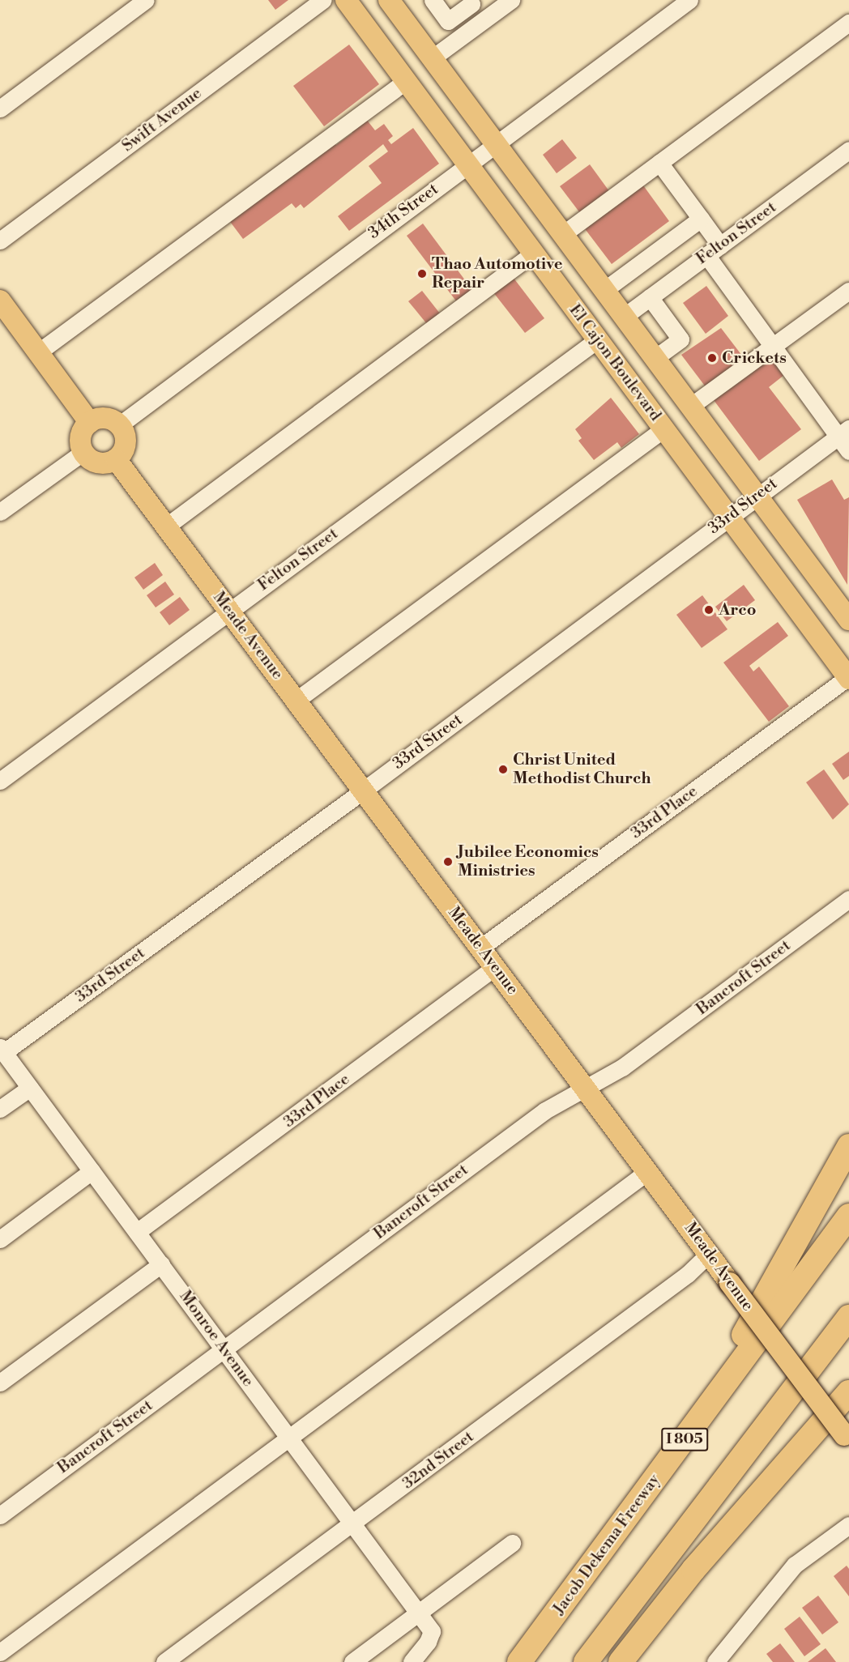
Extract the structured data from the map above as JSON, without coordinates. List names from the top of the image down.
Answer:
{
  "streets": {
    "highway": ["I 805", "Jacob Dekema Freeway"],
    "main road": ["El Cajon Boulevard", "Meade Avenue"],
    "street": [
      "Swift Avenue",
      "34th Street",
      "Felton Street",
      "33rd Street",
      "33rd Place",
      "Bancroft Street",
      "Monroe Avenue",
      "32nd Street"
    ]
  },
  "crossings": [
    ["34th Street", "El Cajon Boulevard"],
    ["34th Street", "Meade Avenue"],
    ["Felton Street", "El Cajon Boulevard"],
    ["Felton Street", "Meade Avenue"],
    ["El Cajon Boulevard", "33rd Street"],
    ["El Cajon Boulevard", "33rd Place"],
    ["33rd Street", "Meade Avenue"],
    ["33rd Street", "Monroe Avenue"],
    ["Meade Avenue", "33rd Place"],
    ["Meade Avenue", "Bancroft Street"],
    ["Meade Avenue", "32nd Street"],
    ["33rd Place", "Monroe Avenue"],
    ["Bancroft Street", "Monroe Avenue"],
    ["Monroe Avenue", "32nd Street"]
  ],
  "places": [
    "Thao Automotive Repair",
    "Crickets",
    "Arco",
    "Christ United Methodist Church",
    "Jubilee Economics Ministries"
  ]
}
